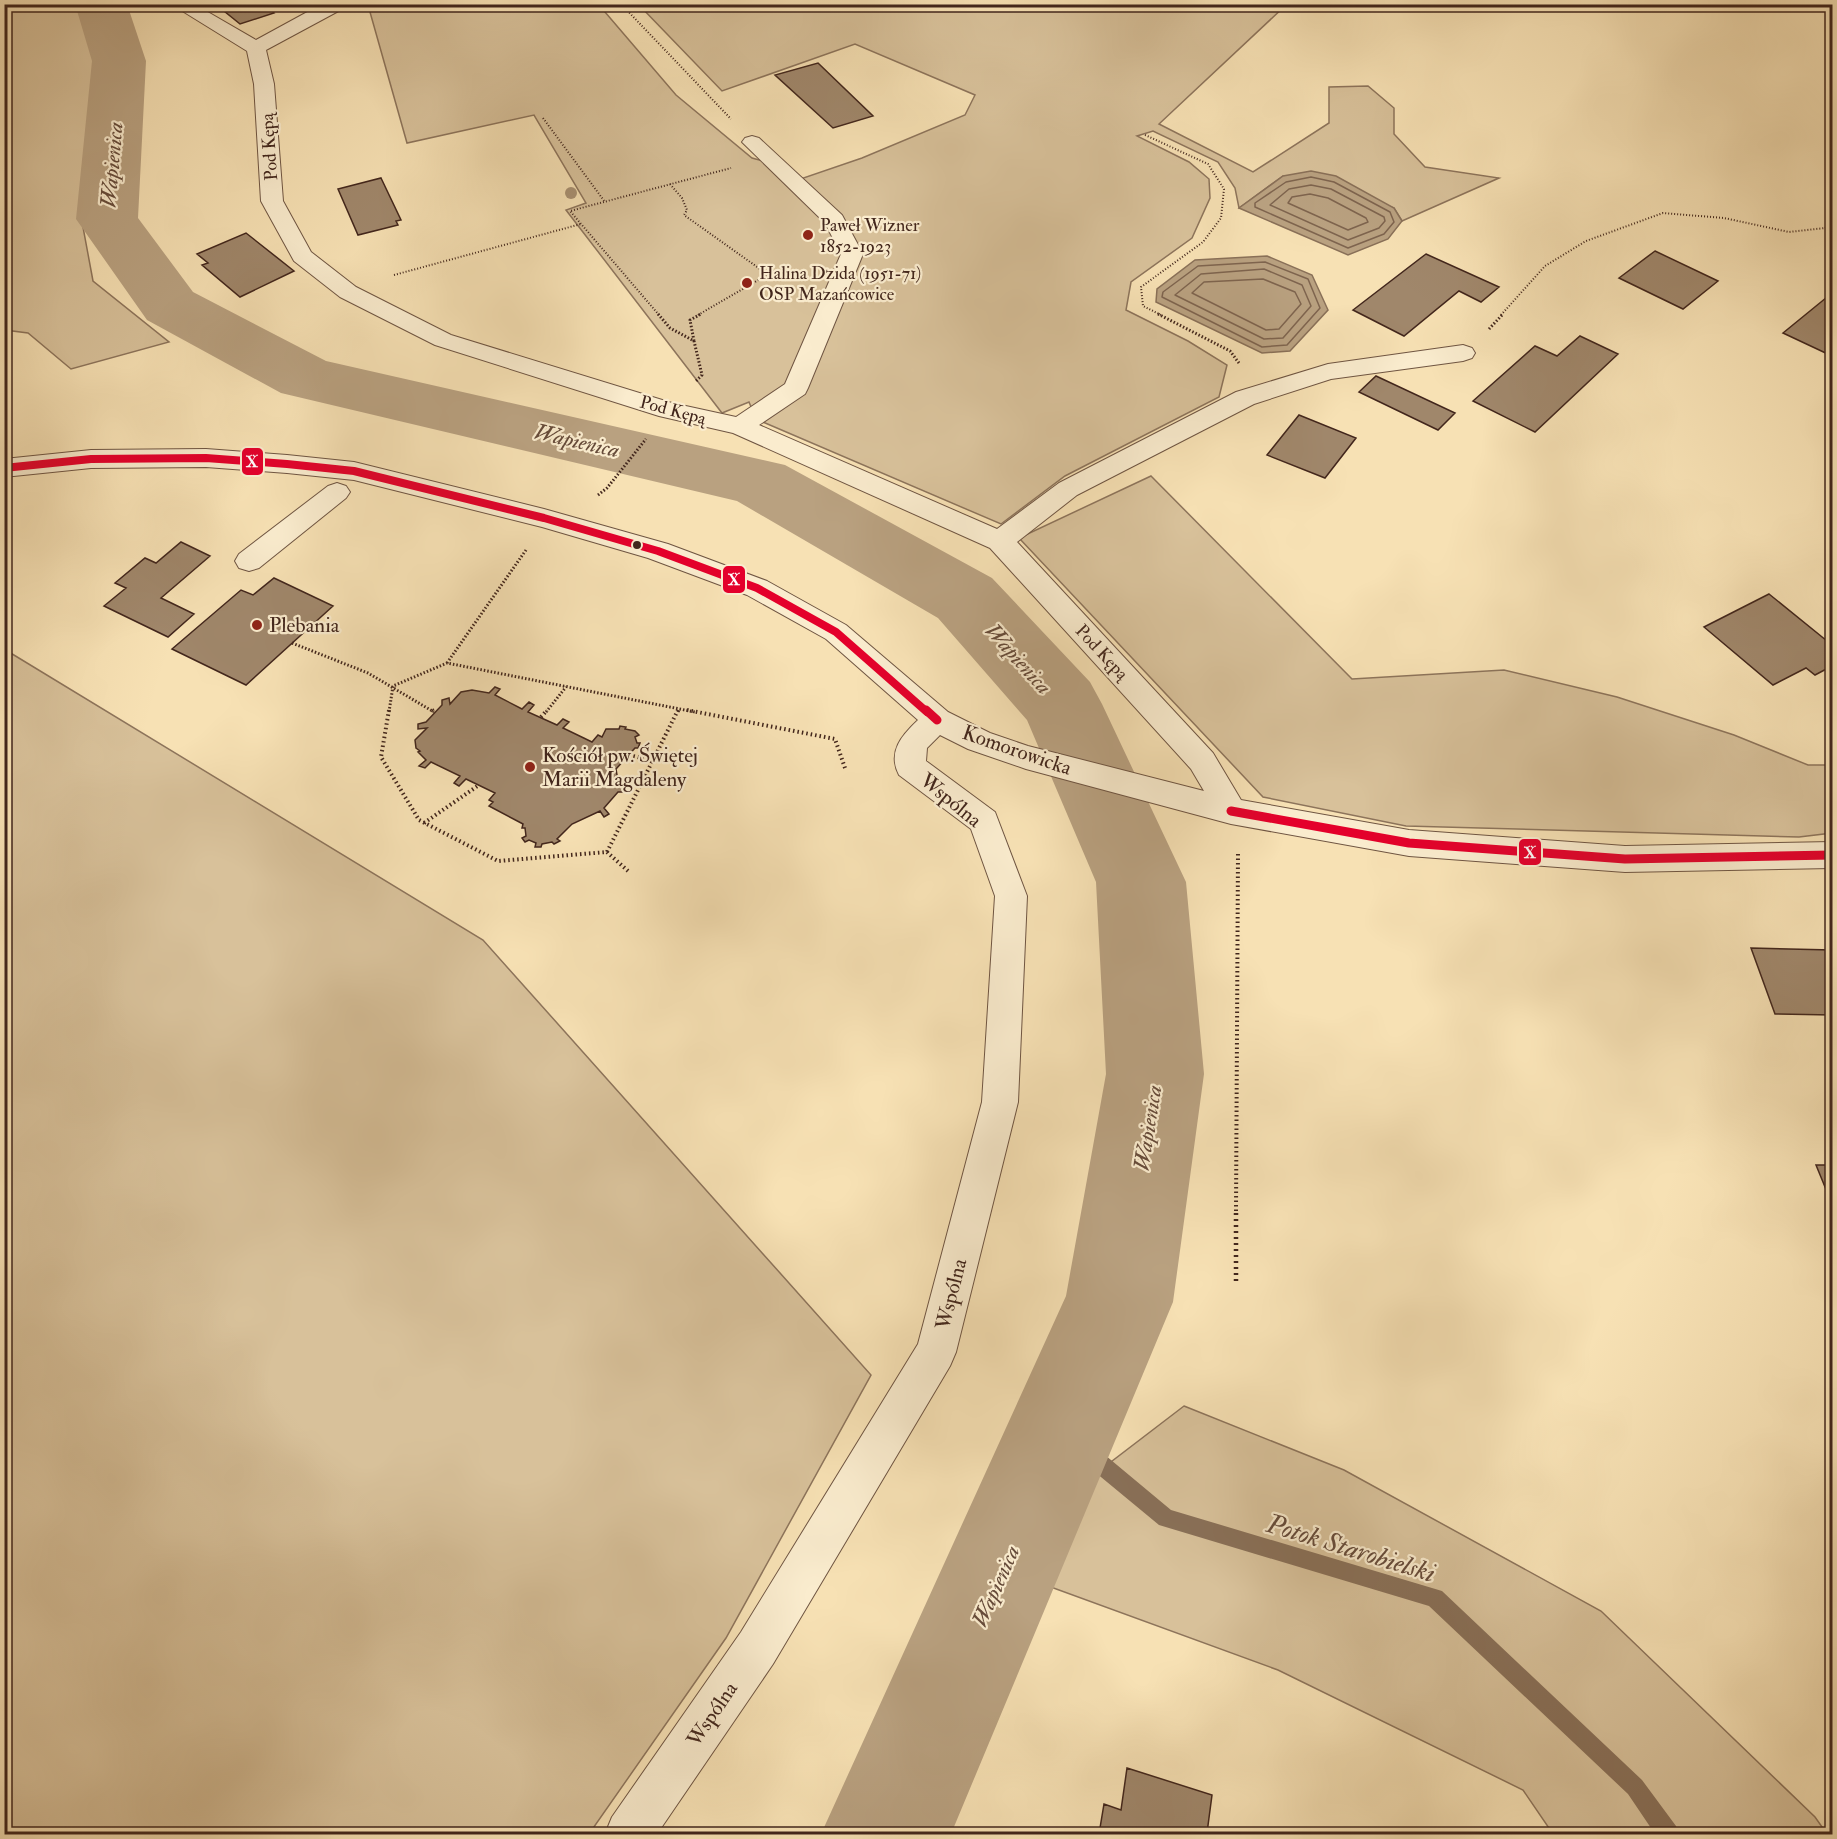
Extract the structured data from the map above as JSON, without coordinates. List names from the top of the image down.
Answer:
{
  "streets": {
    "street": ["Pod Kępą", "Komorowicka", "Wspólna"]
  },
  "crossings": [
    ["Pod Kępą", "Komorowicka"],
    ["Komorowicka", "Wspólna"]
  ],
  "water": ["Wapienica", "Potok Starobielski"],
  "places": [
    "Paweł Wizner 1852-1923",
    "Halina Dzida (1951-71) OSP Mazańcowice",
    "Plebania",
    "Kościół pw. Świętej Marii Magdaleny"
  ],
  "lines": ["transit line X"]
}
